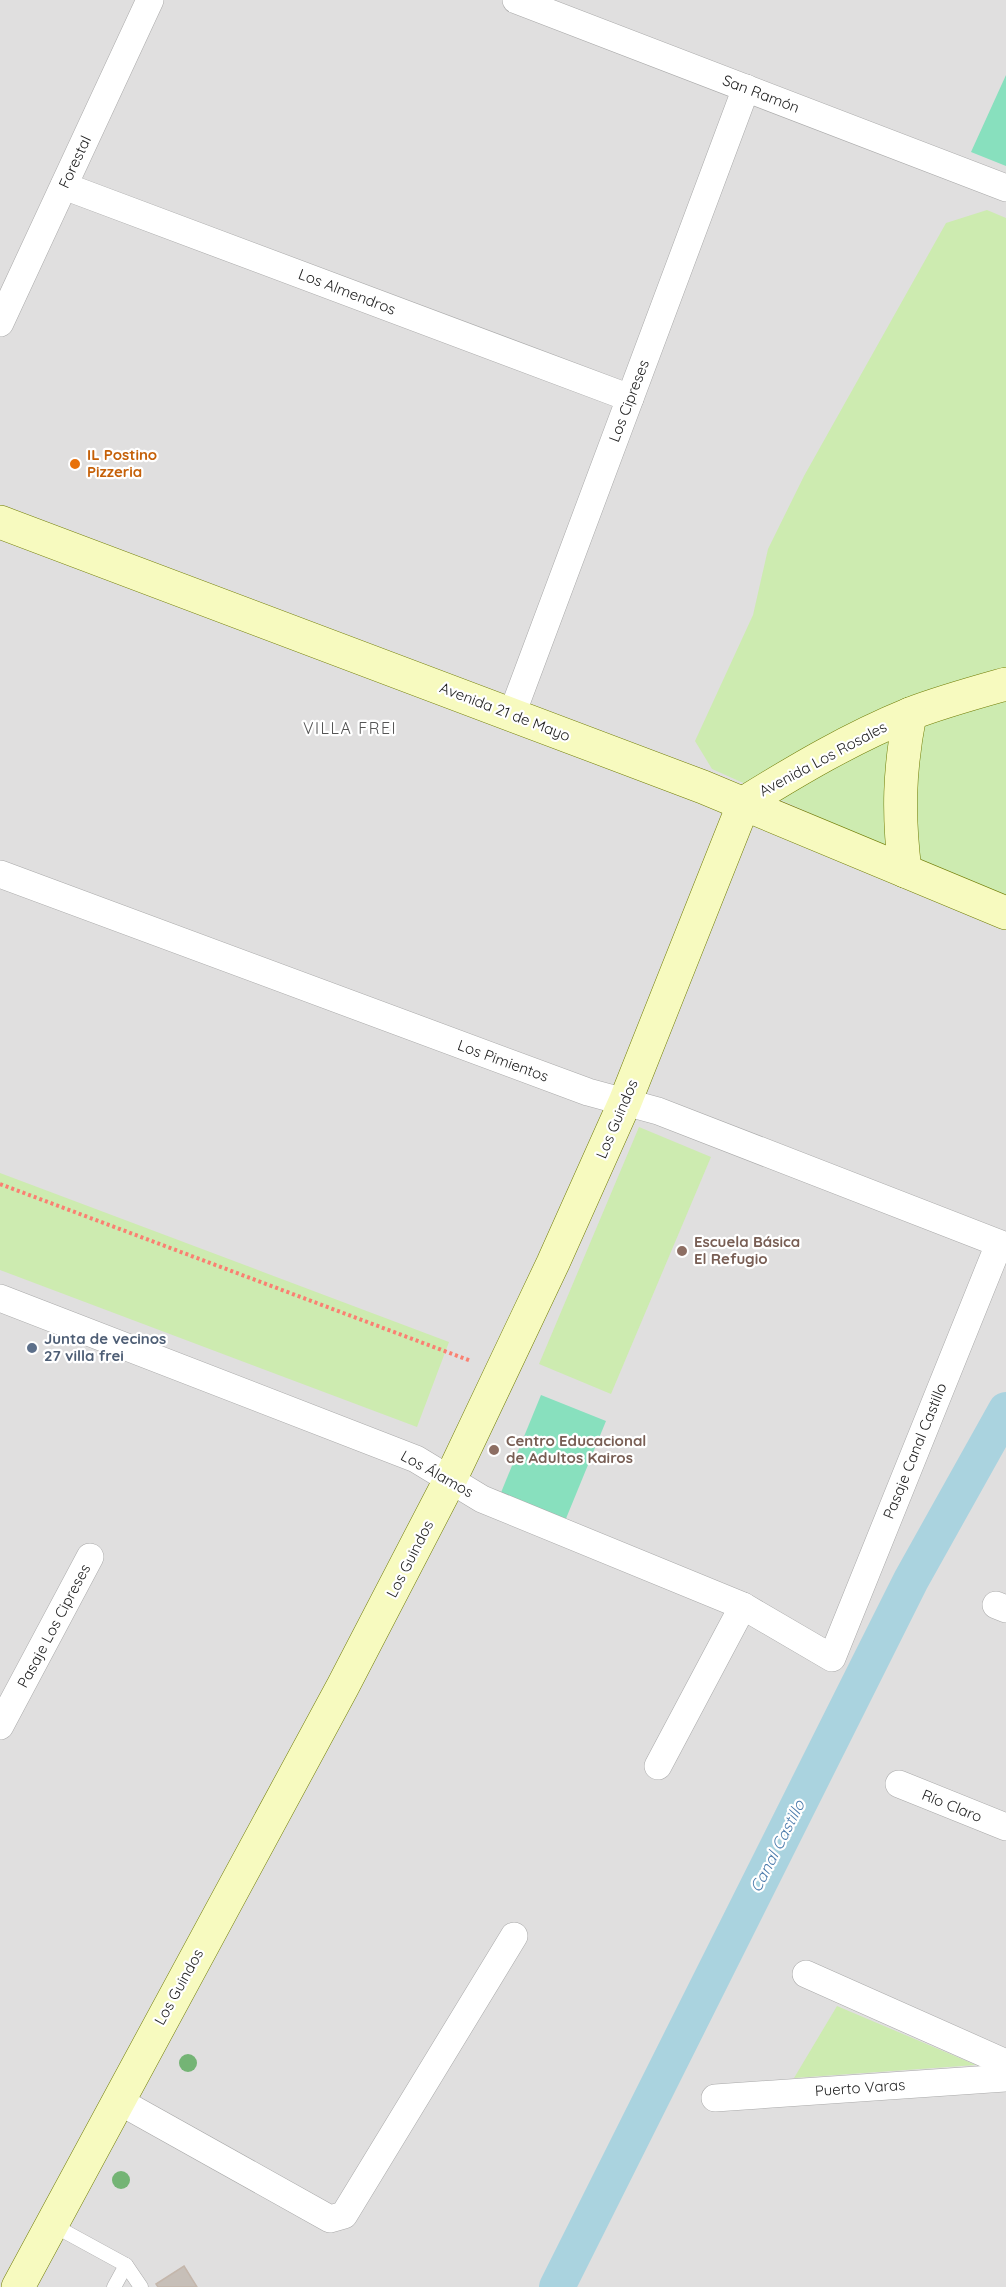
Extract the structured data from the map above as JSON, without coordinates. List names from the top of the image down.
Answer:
{
  "streets": {
    "street": [
      "San Ramón",
      "Forestal",
      "Los Almendros",
      "Los Cipreses",
      "Avenida 21 de Mayo",
      "Avenida Los Rosales",
      "Los Pimientos",
      "Los Guindos",
      "Pasaje Canal Castillo",
      "Los Álamos",
      "Pasaje Los Cipreses",
      "Río Claro",
      "Puerto Varas"
    ]
  },
  "crossings": [
    ["San Ramón", "Los Cipreses"],
    ["Forestal", "Los Almendros"],
    ["Los Almendros", "Los Cipreses"],
    ["Los Cipreses", "Avenida 21 de Mayo"],
    ["Avenida 21 de Mayo", "Avenida Los Rosales"],
    ["Avenida 21 de Mayo", "Los Guindos"],
    ["Avenida Los Rosales", "Los Guindos"],
    ["Los Pimientos", "Los Guindos"],
    ["Los Pimientos", "Pasaje Canal Castillo"],
    ["Los Guindos", "Los Álamos"],
    ["Pasaje Canal Castillo", "Los Álamos"]
  ],
  "districts": ["VILLA FREI"],
  "water": ["Canal Castillo"],
  "places": [
    "IL Postino Pizzeria",
    "Escuela Básica El Refugio",
    "Junta de vecinos 27 villa frei",
    "Centro Educacional de Adultos Kairos"
  ]
}
